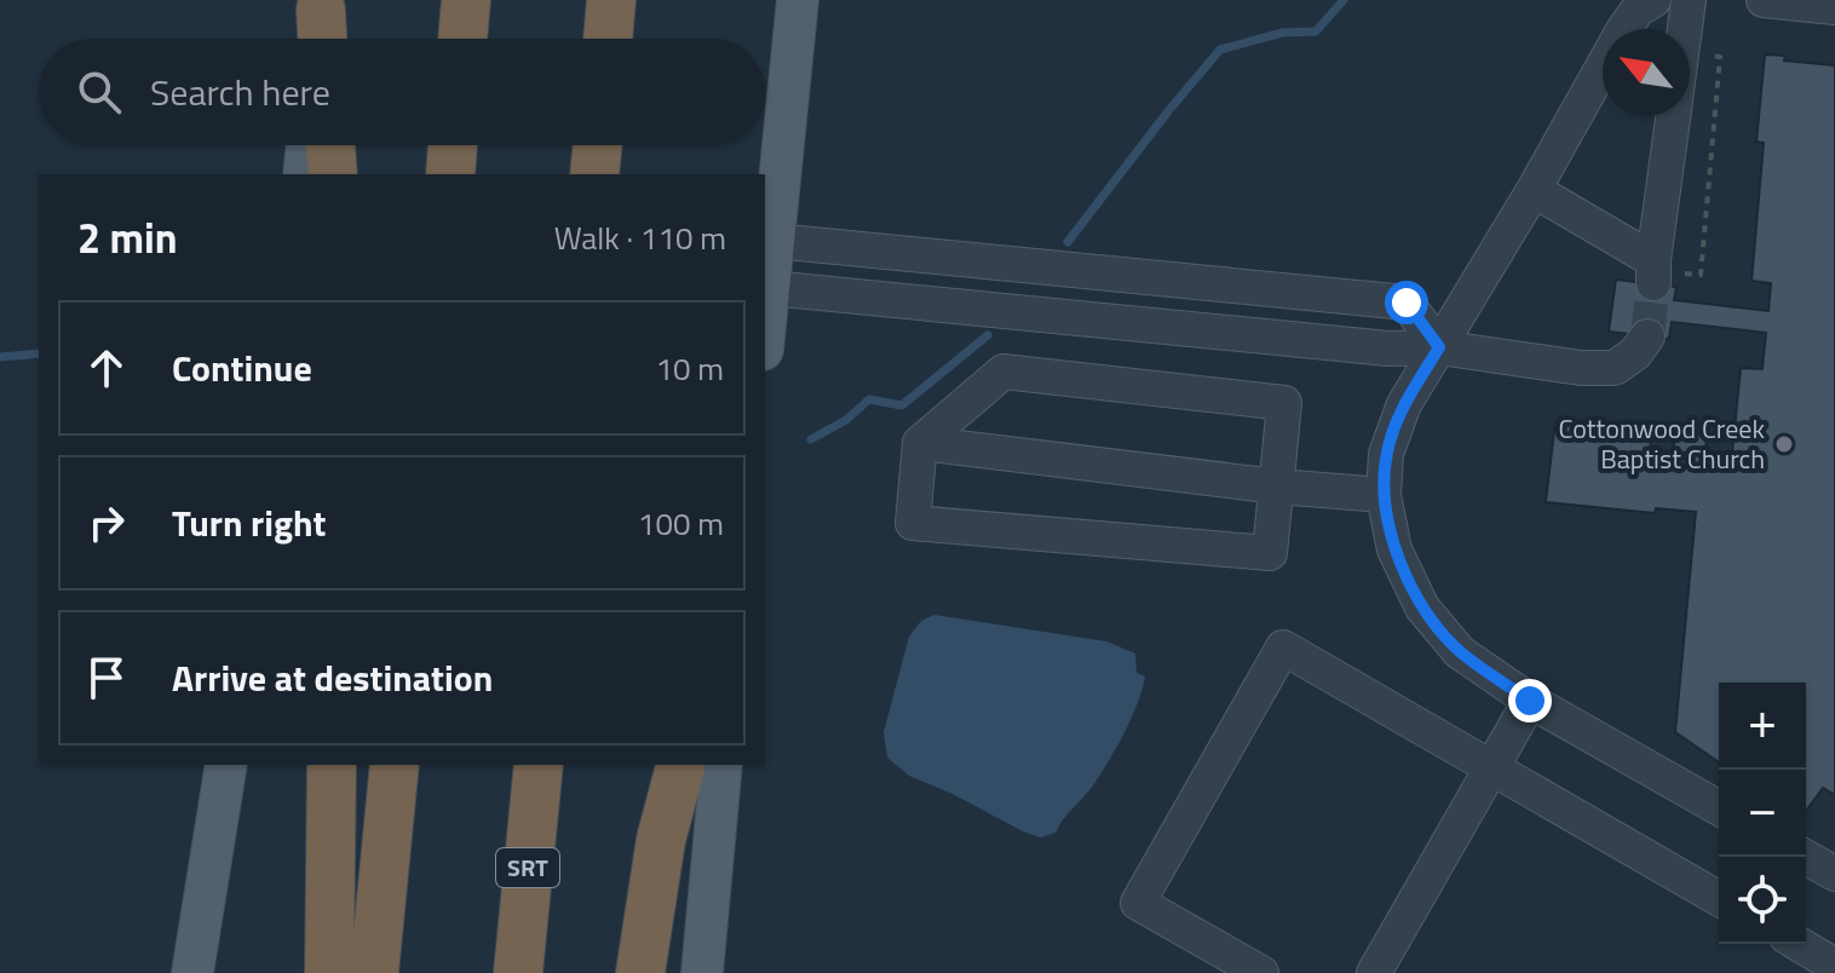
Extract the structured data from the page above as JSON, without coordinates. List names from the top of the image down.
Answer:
{
  "streets": {
    "highway": ["SRT"]
  },
  "places": ["Cottonwood Creek Baptist Church"],
  "north": "top left",
  "page": {
    "search": "Search here",
    "heading": ["2 min", "Walk · 110 m"],
    "list": [
      ["Continue", "10 m"],
      ["Turn right", "100 m"],
      "Arrive at destination"
    ],
    "map_buttons": ["+", "−"]
  }
}
